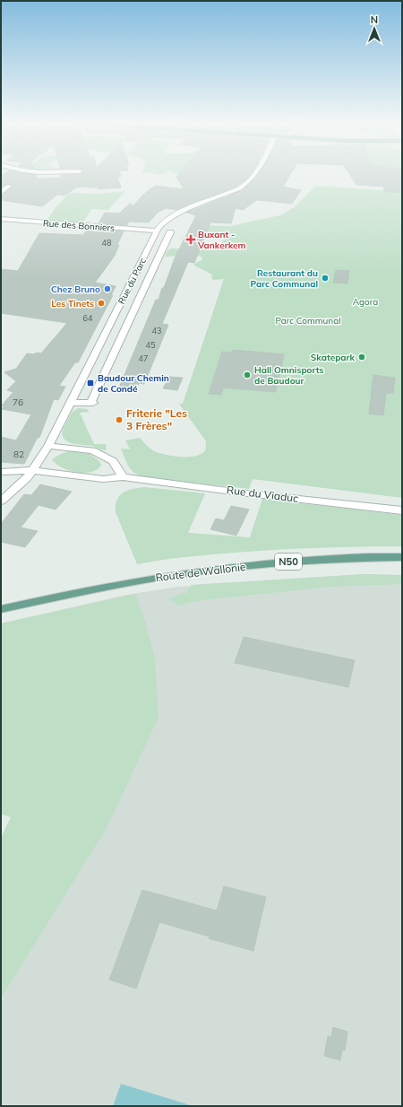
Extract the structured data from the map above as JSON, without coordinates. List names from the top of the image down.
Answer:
{
  "streets": {
    "main road": ["N50", "Route de Wallonie"],
    "street": ["Rue des Bonniers", "Rue du Parc", "Rue du Viaduc"]
  },
  "crossings": [
    ["Rue des Bonniers", "Rue du Parc"],
    ["Rue du Parc", "Rue du Viaduc"]
  ],
  "parks": ["Agora", "Parc Communal"],
  "places": {
    "health": ["Buxant - Vankerkem"],
    "other": [
      "Restaurant du Parc Communal",
      "Chez Bruno",
      "Les Tinets",
      "Skatepark",
      "Hall Omnisports de Baudour",
      "Friterie \"Les 3 Frères\""
    ],
    "transit": ["Baudour Chemin de Condé"]
  },
  "house_numbers": [
    "48",
    "64",
    "43",
    "45",
    "47",
    "76",
    "82"
  ],
  "north": "top"
}
